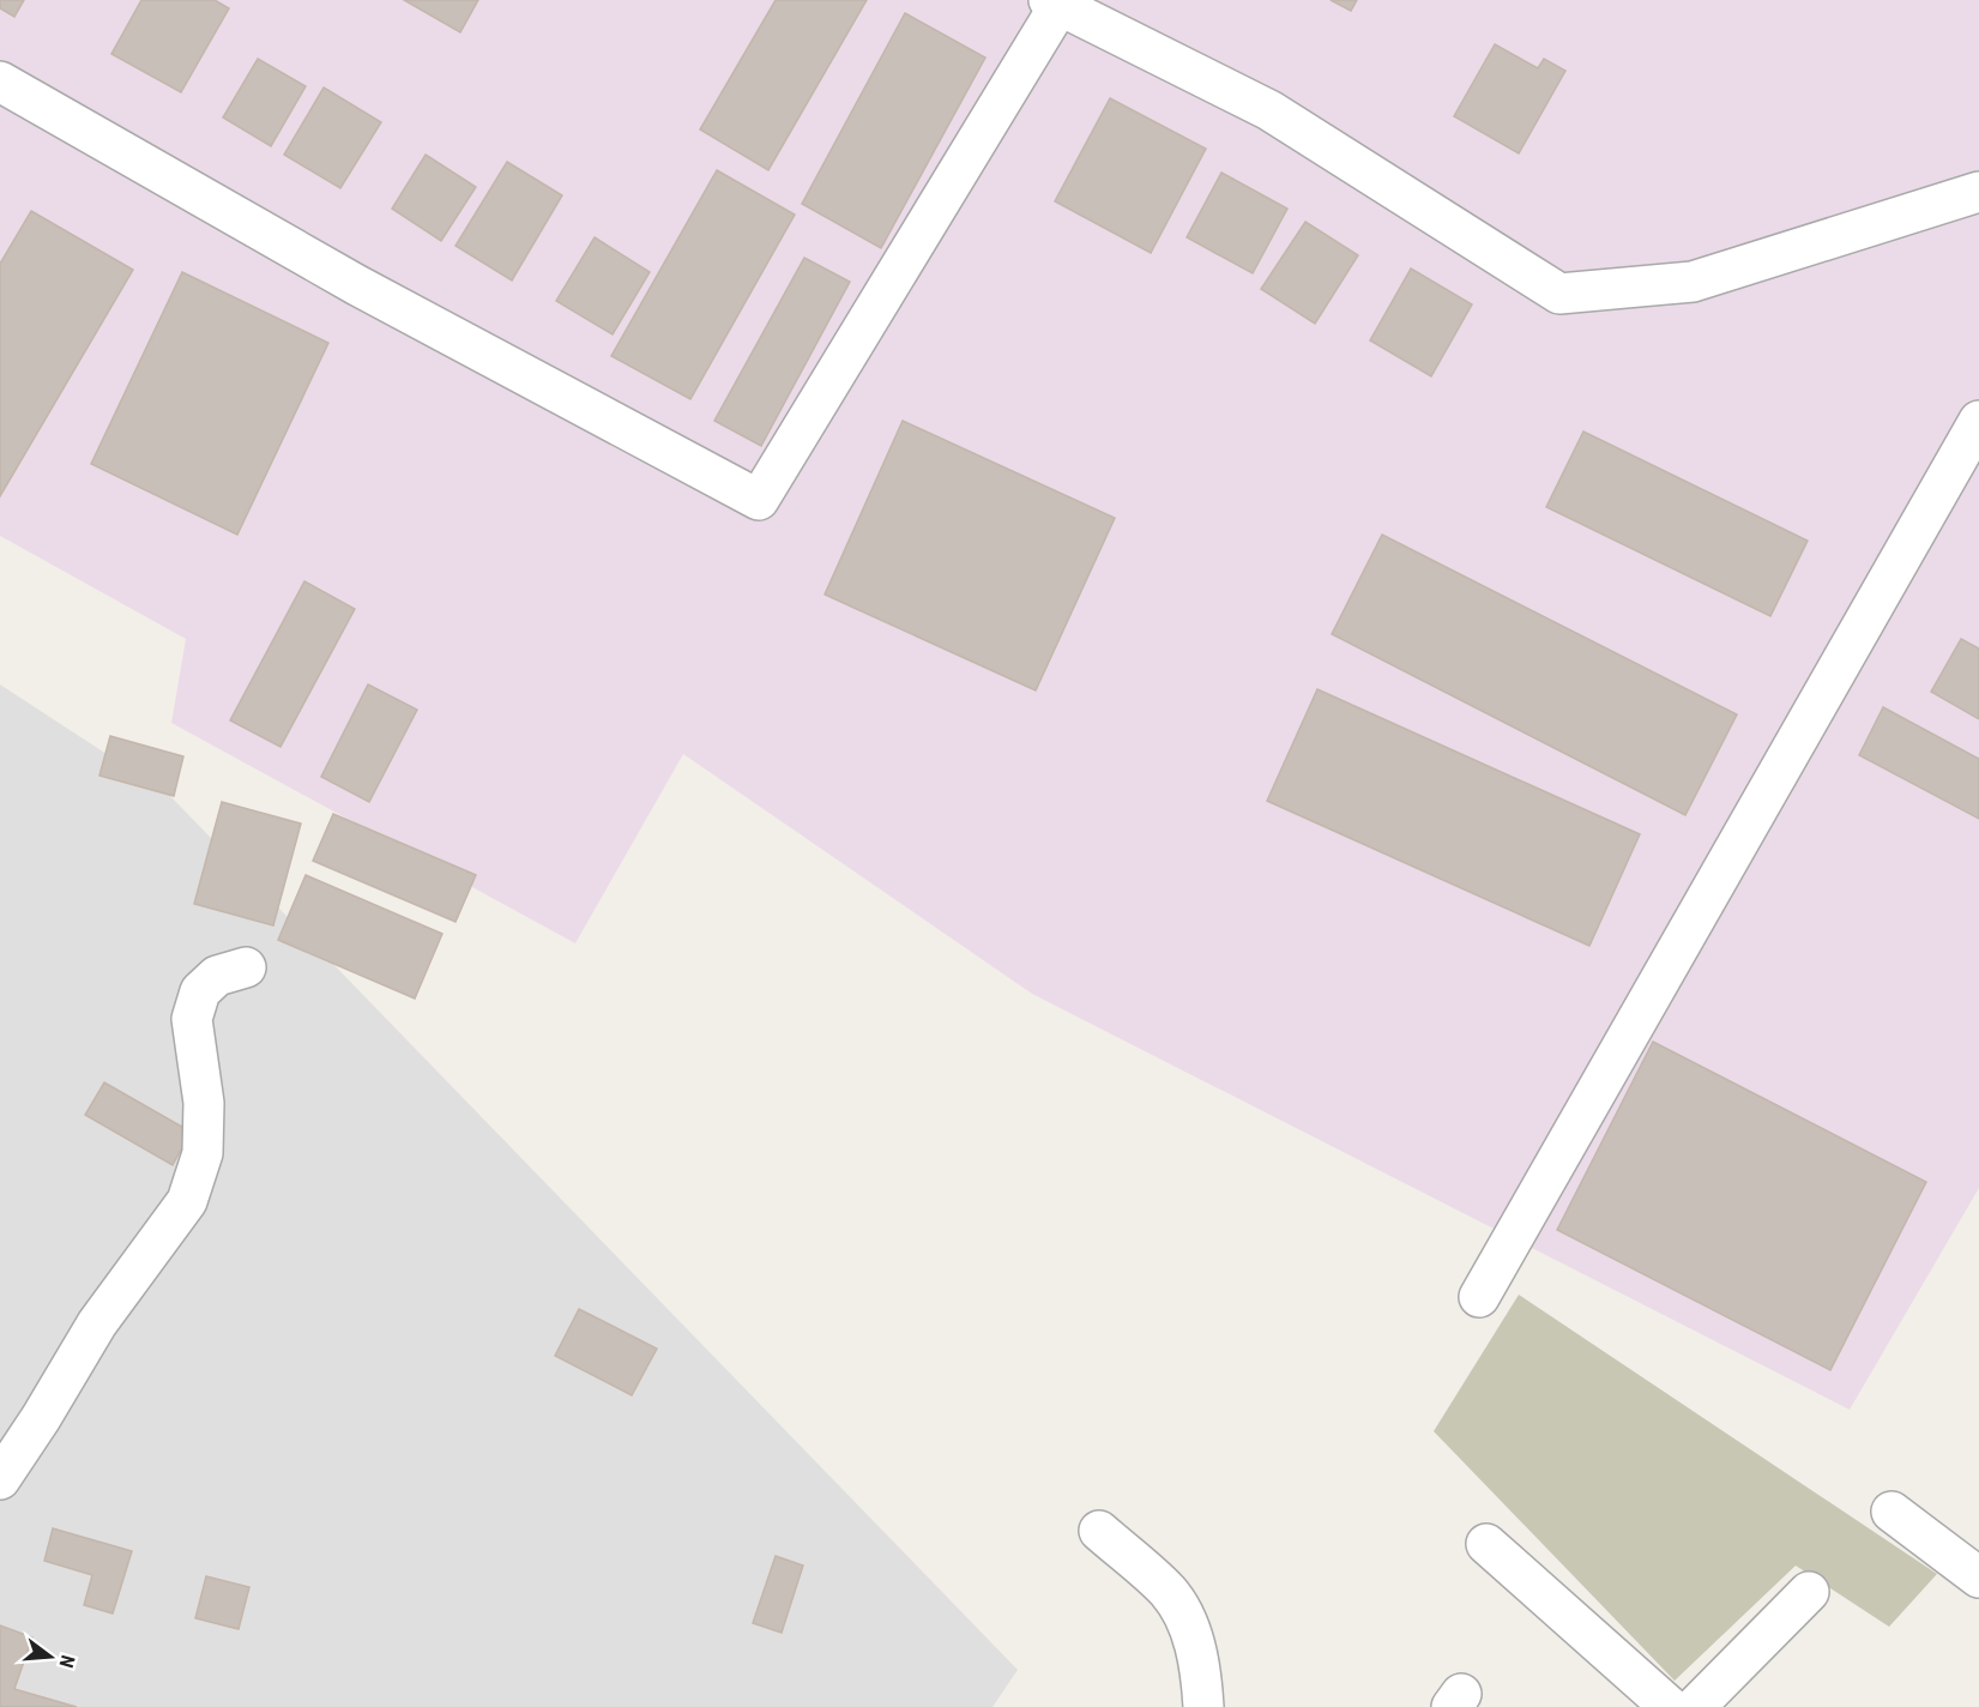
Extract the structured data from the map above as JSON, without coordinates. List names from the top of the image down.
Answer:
{
  "north": "right"
}
